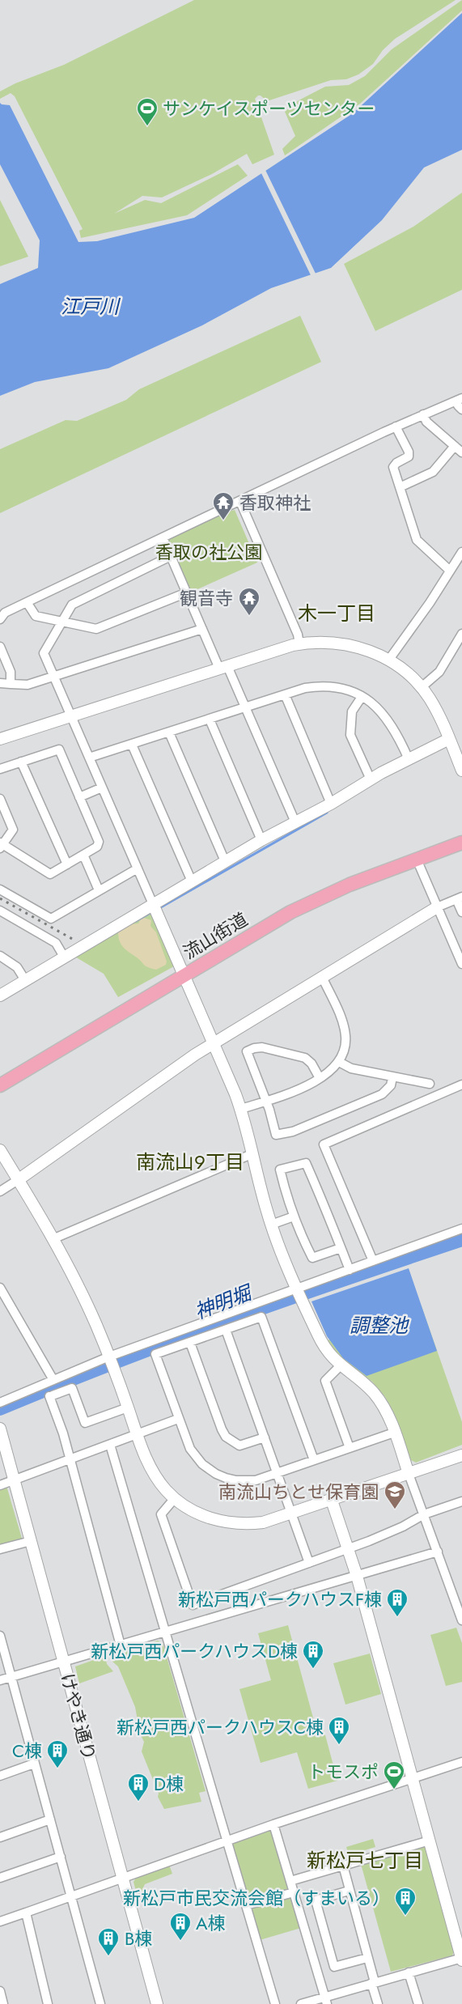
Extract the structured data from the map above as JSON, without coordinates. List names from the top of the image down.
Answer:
{
  "streets": {
    "main road": ["流山街道"],
    "street": ["けやき通り"]
  },
  "districts": ["木一丁目", "南流山9丁目", "新松戸七丁目"],
  "water": ["江戸川", "神明堀", "調整池"],
  "parks": ["香取の社公園"],
  "places": {
    "sports": ["サンケイスポーツセンター", "トモスポ"],
    "temple": ["香取神社", "観音寺"],
    "school or university": ["南流山ちとせ保育園"],
    "building": [
      "新松戸西パークハウスF棟",
      "新松戸西パークハウスD棟",
      "新松戸西パークハウスC棟",
      "C棟",
      "D棟",
      "新松戸市民交流会館（すまいる）",
      "A棟",
      "B棟"
    ]
  }
}
